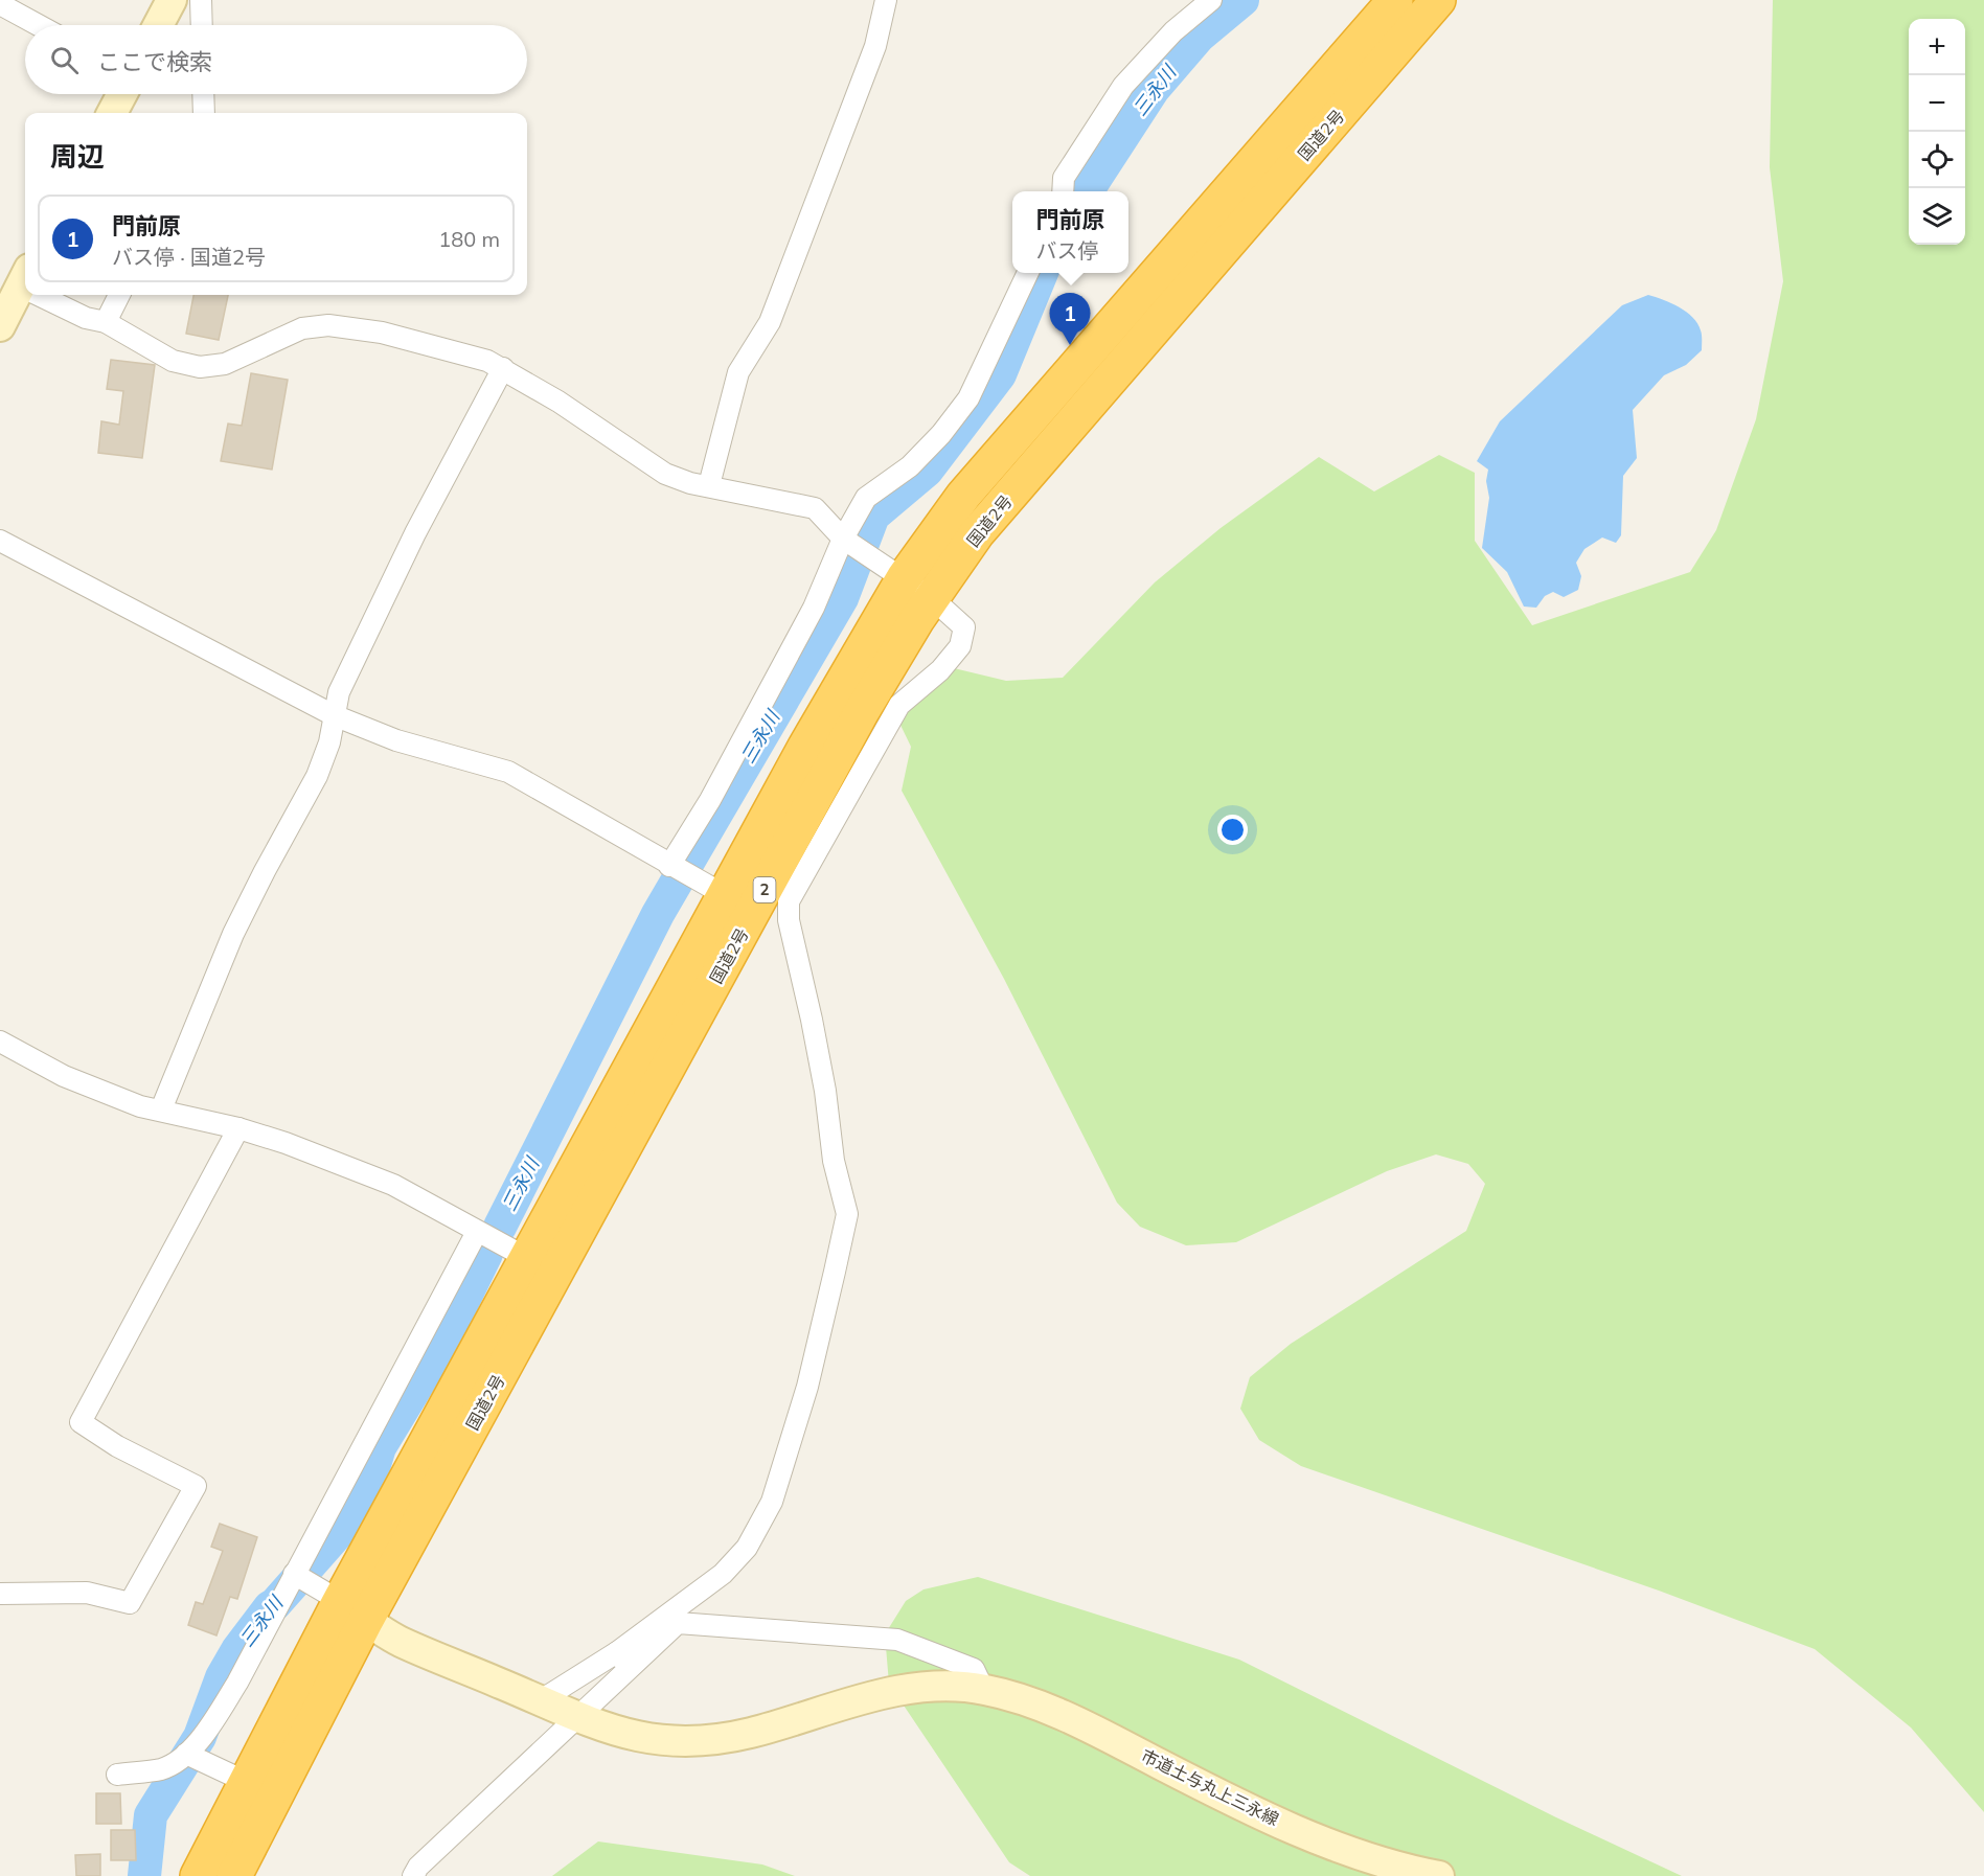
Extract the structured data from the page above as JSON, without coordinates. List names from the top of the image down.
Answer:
{
  "streets": {
    "highway": ["国道2号", "2"],
    "street": ["市道土与丸上三永線"]
  },
  "crossings": [
    ["国道2号", "市道土与丸上三永線"]
  ],
  "water": ["三永川"],
  "page": {
    "map_buttons": ["+", "−"],
    "search": "ここで検索",
    "heading": "周辺",
    "popup": ["門前原", "バス停"],
    "list": [
      {
        "mark": "1",
        "name": "門前原",
        "note": "バス停 · 国道2号",
        "value": "180 m"
      }
    ],
    "pins": "1"
  }
}
